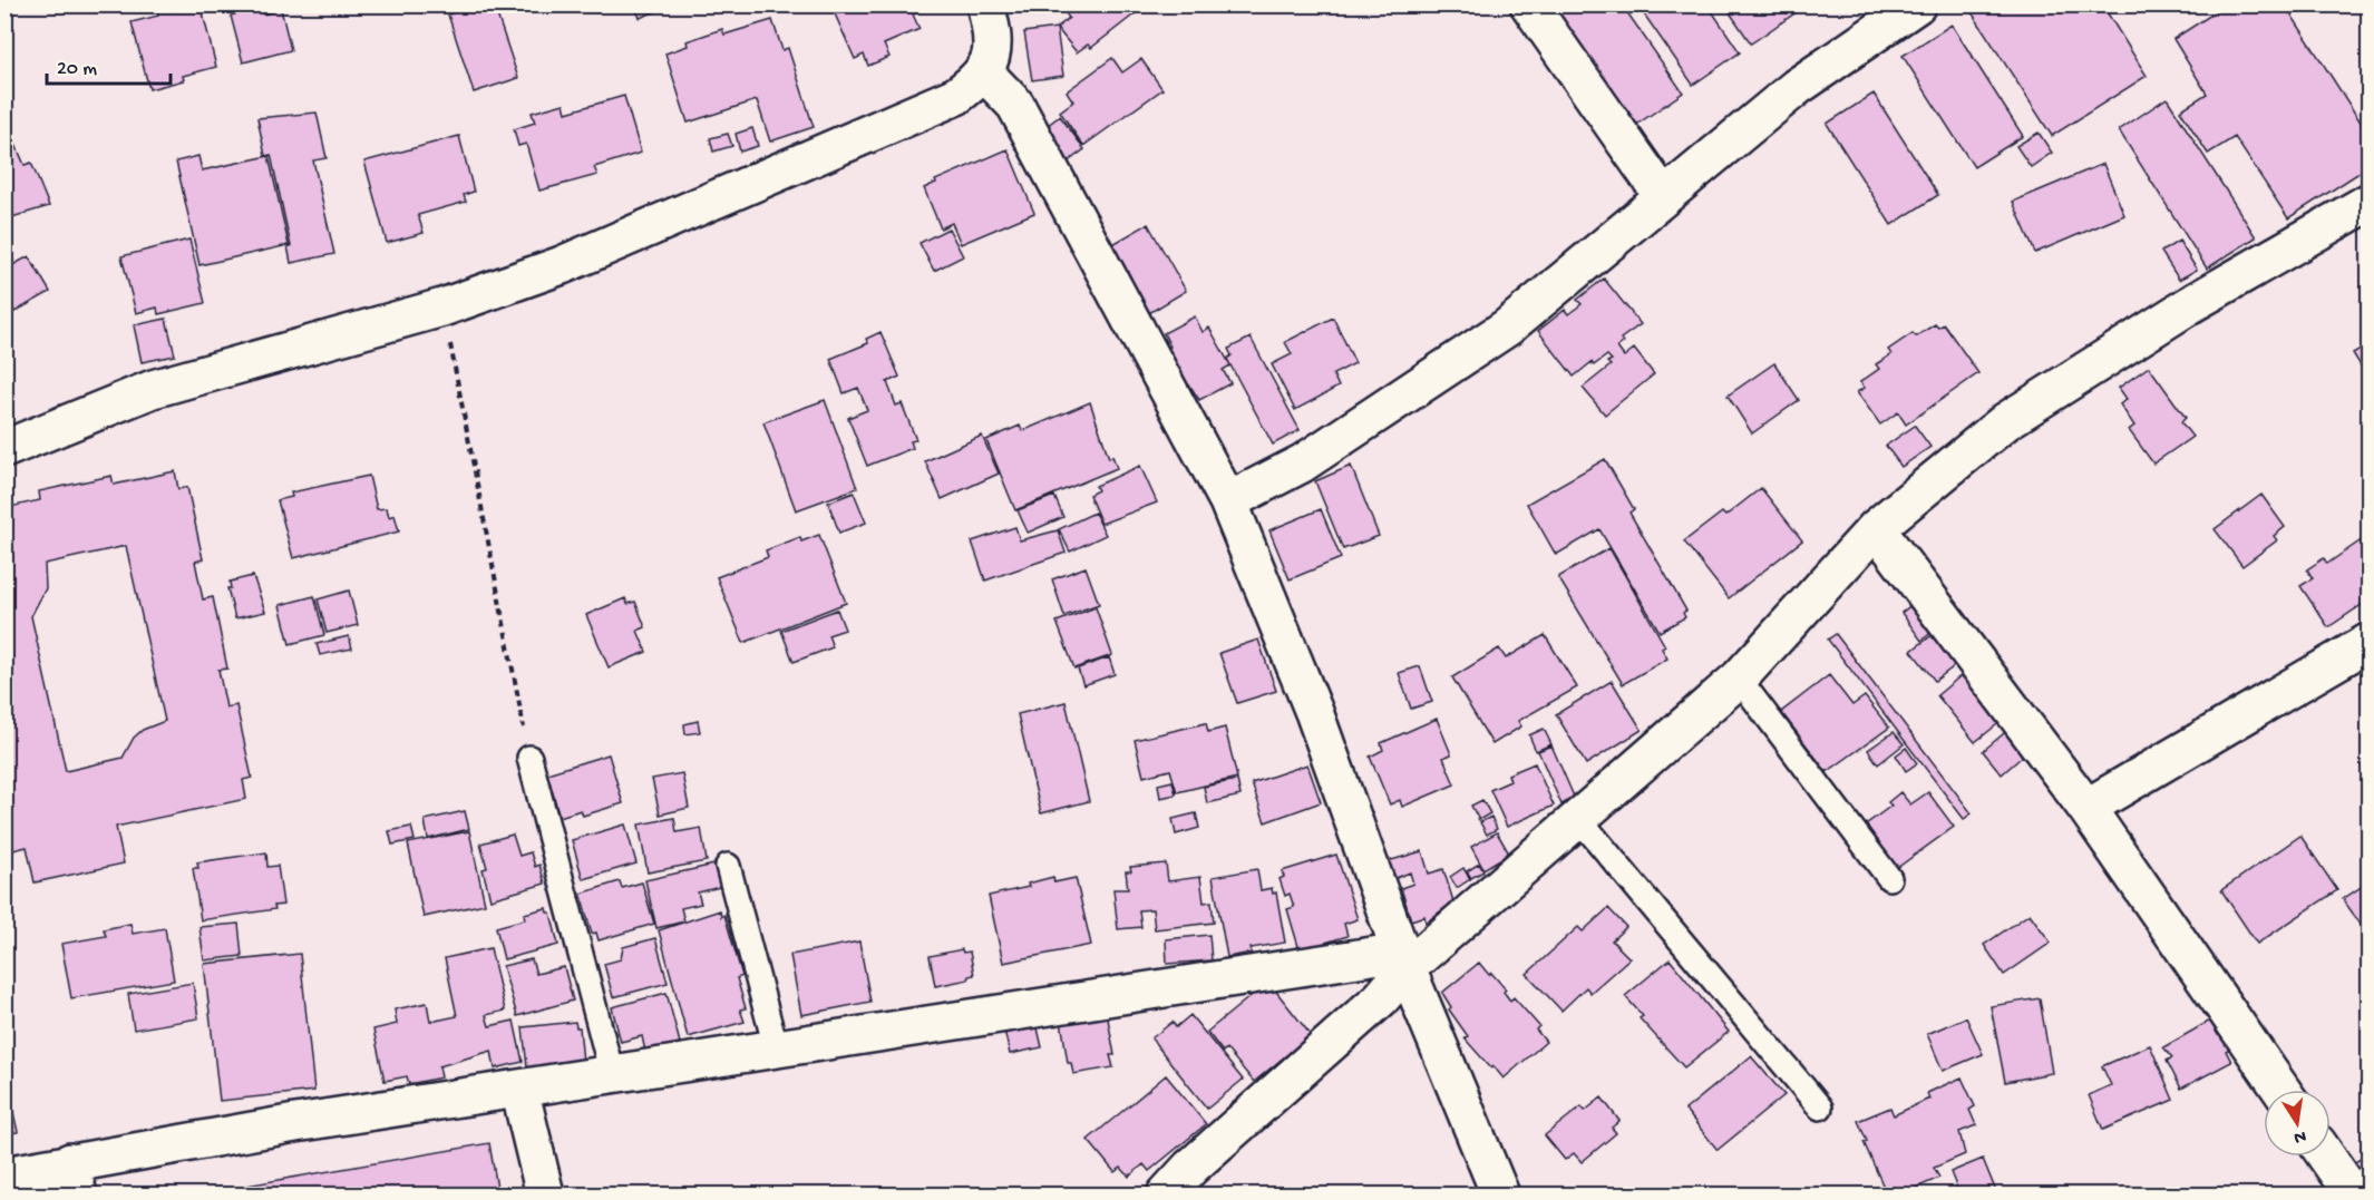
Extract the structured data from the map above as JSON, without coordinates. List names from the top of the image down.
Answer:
{
  "scale_bar": "20 m",
  "north": "bottom"
}
